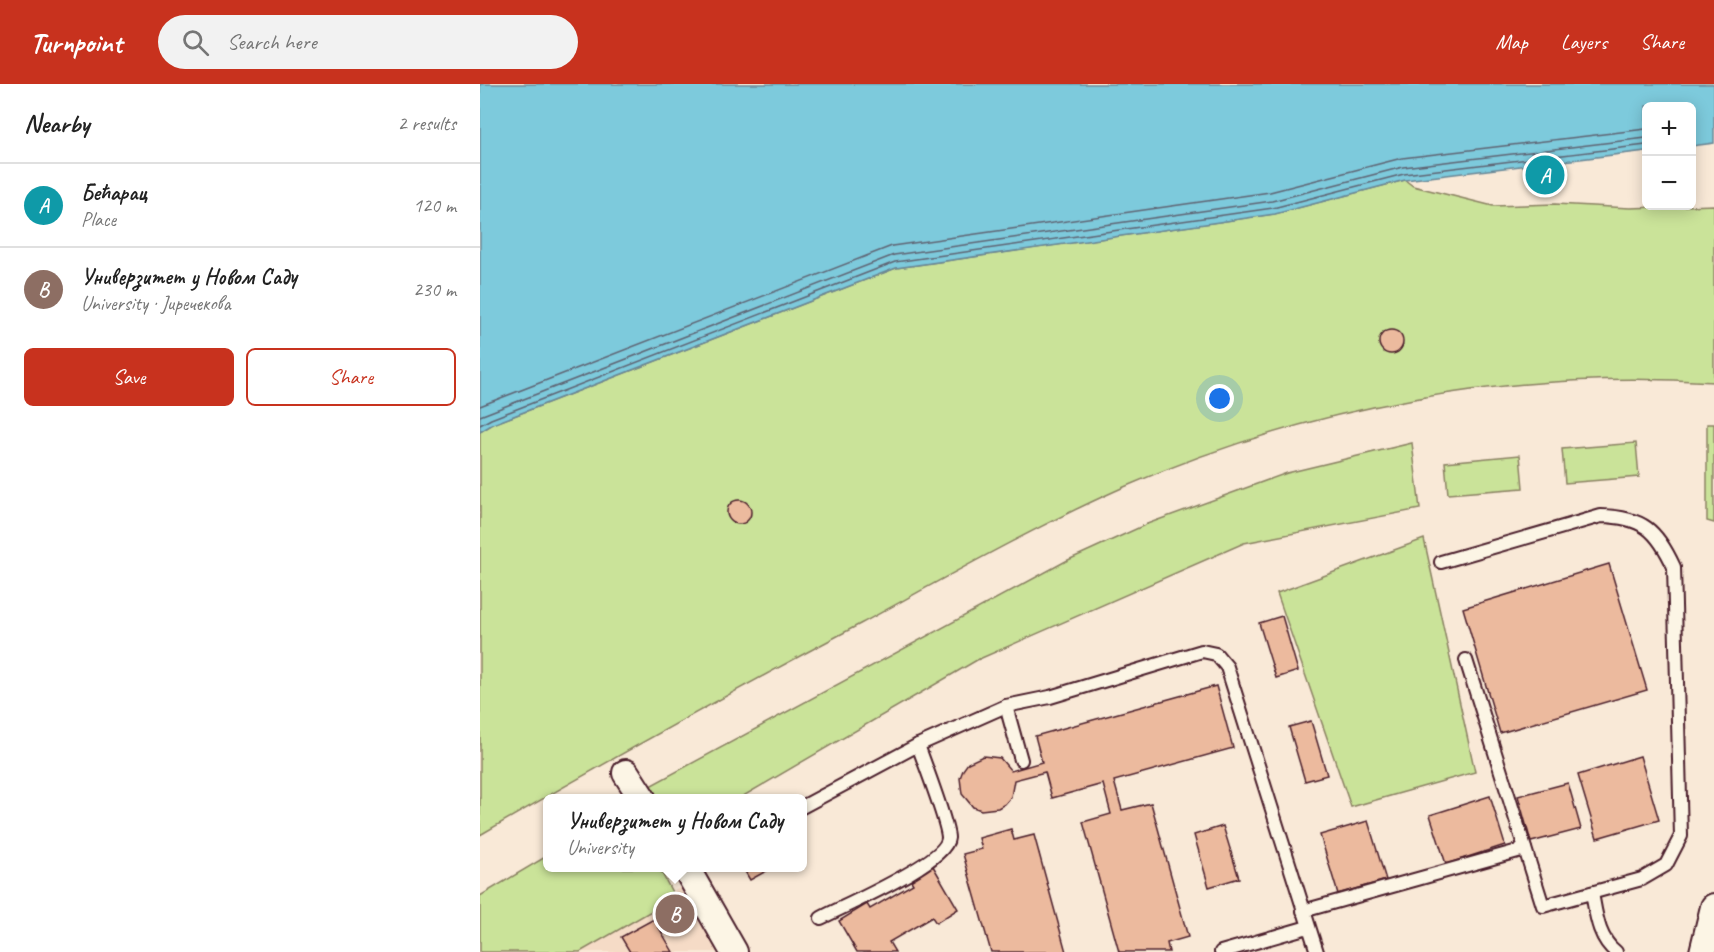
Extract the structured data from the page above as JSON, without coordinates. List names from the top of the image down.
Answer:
{
  "page": {
    "header": "Turnpoint",
    "search": "Search here",
    "nav": ["Map", "Layers", "Share"],
    "heading": ["Nearby", "2 results"],
    "map_buttons": ["+", "−"],
    "pins": ["A", "B"],
    "list": [
      {
        "mark": "A",
        "name": "Бећарац",
        "note": "Place",
        "value": "120 m"
      },
      {
        "mark": "B",
        "name": "Универзитет у Новом Саду",
        "note": "University · Јиречекова",
        "value": "230 m"
      }
    ],
    "buttons": ["Save", "Share"],
    "popup": ["Универзитет у Новом Саду", "University"]
  }
}
